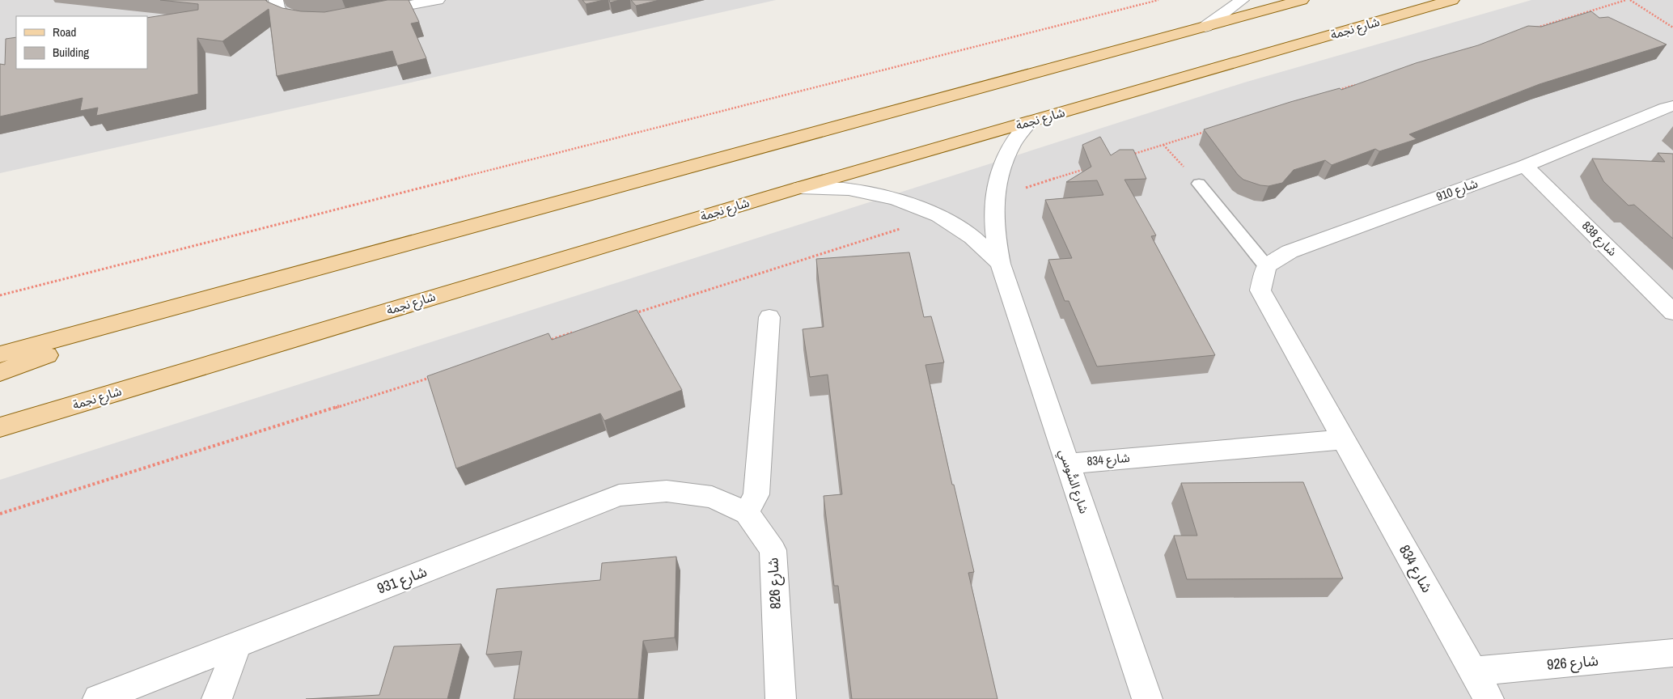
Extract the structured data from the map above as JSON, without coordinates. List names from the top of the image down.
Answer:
{
  "streets": {
    "main road": ["شارع نجمة"],
    "street": [
      "شارع 910",
      "شارع 838",
      "شارع 834",
      "شارع السُّوسي",
      "شارع 931",
      "شارع 826",
      "شارع 926"
    ]
  },
  "crossings": [
    ["شارع نجمة", "شارع السُّوسي"],
    ["شارع 910", "شارع 838"],
    ["شارع 910", "شارع 834"],
    ["شارع 834", "شارع السُّوسي"],
    ["شارع 834", "شارع 926"],
    ["شارع 931", "شارع 826"]
  ],
  "legend": ["Road", "Building"]
}
